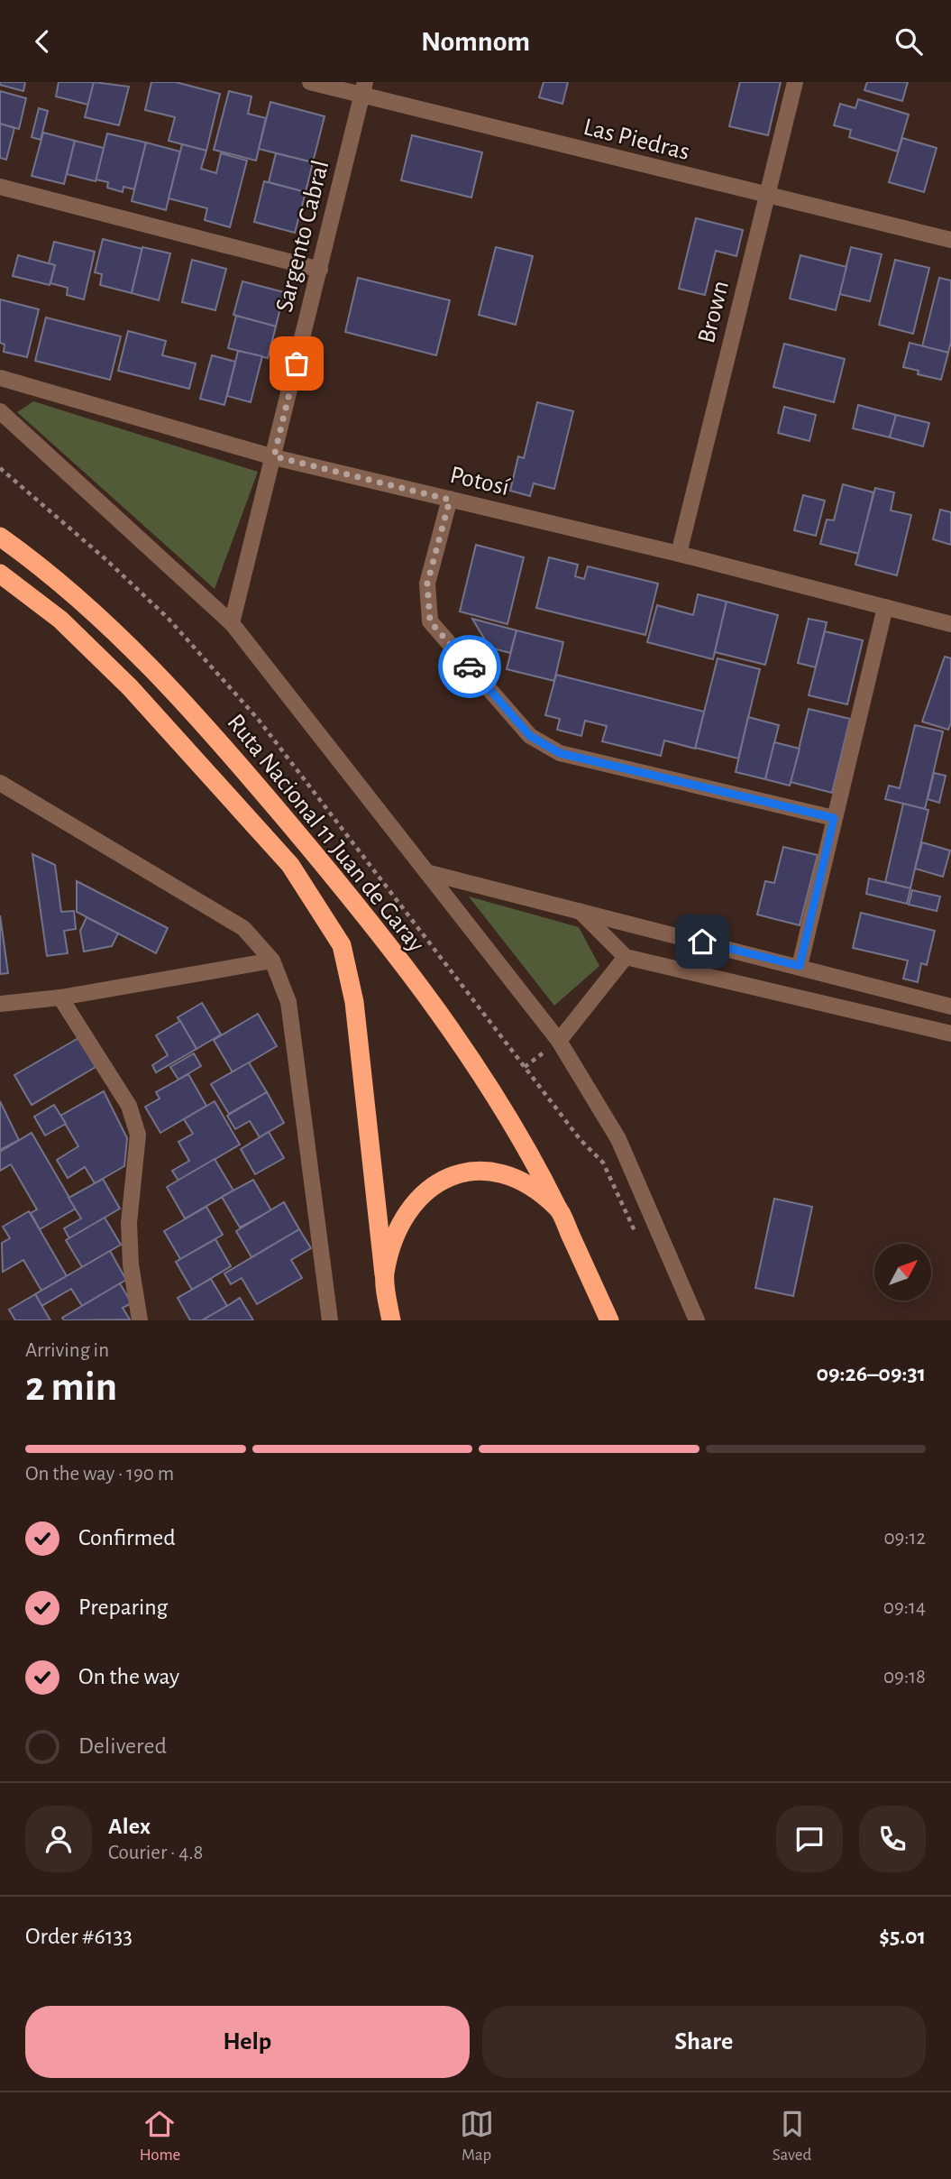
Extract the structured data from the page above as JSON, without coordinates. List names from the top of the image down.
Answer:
{
  "streets": {
    "highway": ["Ruta Nacional 11 Juan de Garay"],
    "street": [
      "Las Piedras",
      "Sargento Cabral",
      "Brown",
      "Potosí"
    ]
  },
  "crossings": [
    ["Las Piedras", "Sargento Cabral"],
    ["Las Piedras", "Brown"],
    ["Sargento Cabral", "Potosí"],
    ["Brown", "Potosí"]
  ],
  "north": "top right",
  "page": {
    "header": "Nomnom",
    "heading": ["2 min", "Arriving in", "09:26–09:31"],
    "panel": [
      "Alex",
      "Courier · 4.8",
      "Order #6133",
      "$5.01"
    ],
    "bar": "On the way · 190 m",
    "list": [
      ["Confirmed", "09:12"],
      ["Preparing", "09:14"],
      ["On the way", "09:18"],
      "Delivered"
    ],
    "buttons": ["Help", "Share"],
    "tabs": ["Home", "Map", "Saved"]
  }
}
